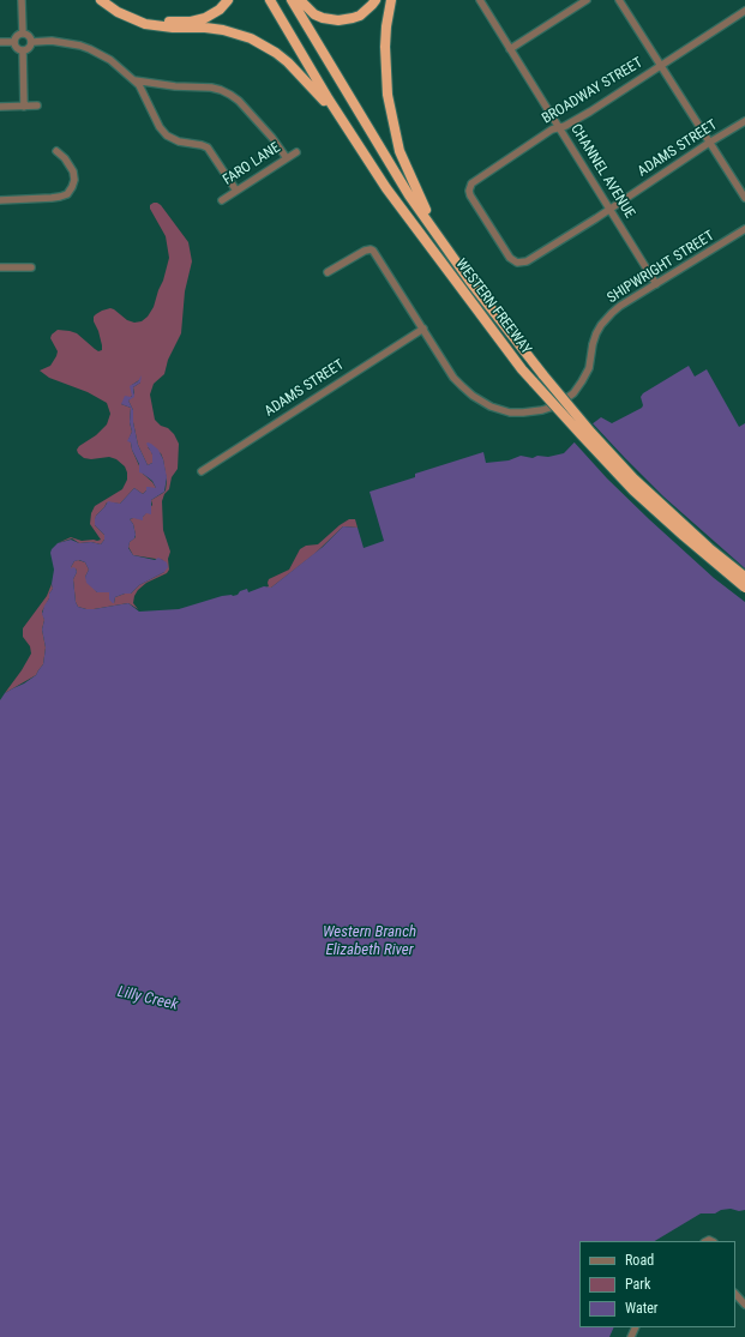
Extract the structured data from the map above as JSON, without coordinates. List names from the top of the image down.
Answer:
{
  "streets": {
    "highway": ["WESTERN FREEWAY"],
    "street": [
      "BROADWAY STREET",
      "ADAMS STREET",
      "FARO LANE",
      "CHANNEL AVENUE",
      "SHIPWRIGHT STREET"
    ]
  },
  "crossings": [
    ["BROADWAY STREET", "ADAMS STREET"],
    ["BROADWAY STREET", "CHANNEL AVENUE"],
    ["ADAMS STREET", "CHANNEL AVENUE"],
    ["ADAMS STREET", "SHIPWRIGHT STREET"],
    ["CHANNEL AVENUE", "SHIPWRIGHT STREET"]
  ],
  "water": ["Western Branch Elizabeth River", "Lilly Creek"],
  "legend": ["Road", "Park", "Water"]
}
